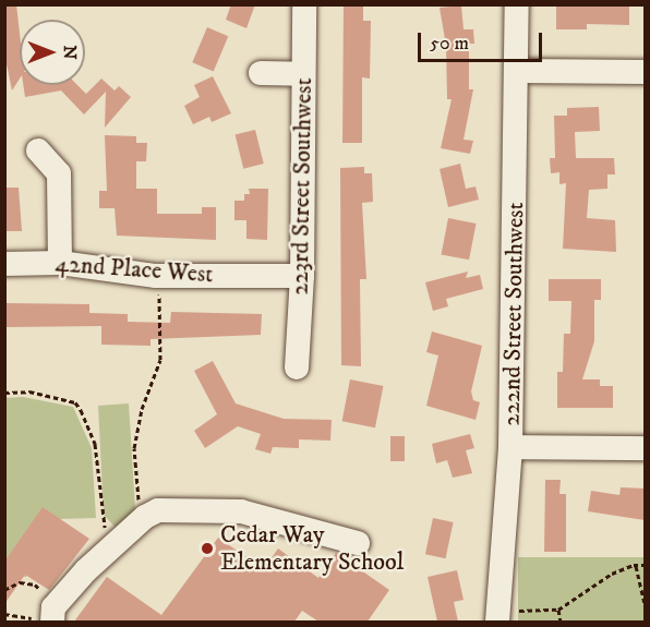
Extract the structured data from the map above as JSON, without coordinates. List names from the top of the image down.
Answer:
{
  "streets": {
    "street": ["223rd Street Southwest", "42nd Place West", "222nd Street Southwest"]
  },
  "crossings": [
    ["223rd Street Southwest", "42nd Place West"]
  ],
  "places": ["Cedar Way Elementary School"],
  "scale_bar": "50 m",
  "north": "right"
}
